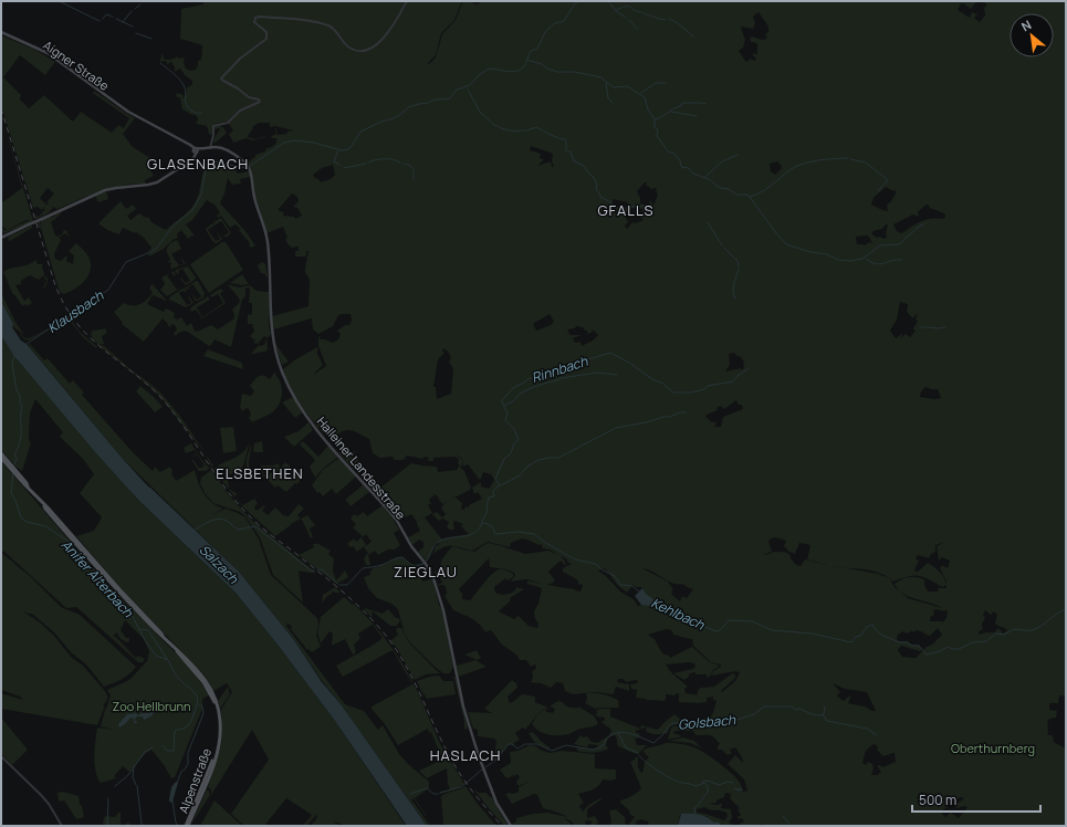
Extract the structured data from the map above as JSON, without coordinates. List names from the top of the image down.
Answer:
{
  "streets": {
    "main road": ["Aigner Straße", "Halleiner Landesstraße", "Alpenstraße"]
  },
  "districts": [
    "GLASENBACH",
    "GFALLS",
    "ELSBETHEN",
    "ZIEGLAU",
    "HASLACH"
  ],
  "water": [
    "Klausbach",
    "Rinnbach",
    "Salzach",
    "Anifer Alterbach",
    "Kehlbach",
    "Golsbach"
  ],
  "parks": ["Zoo Hellbrunn", "Oberthurnberg"],
  "scale_bar": "500 m",
  "north": "top left"
}
